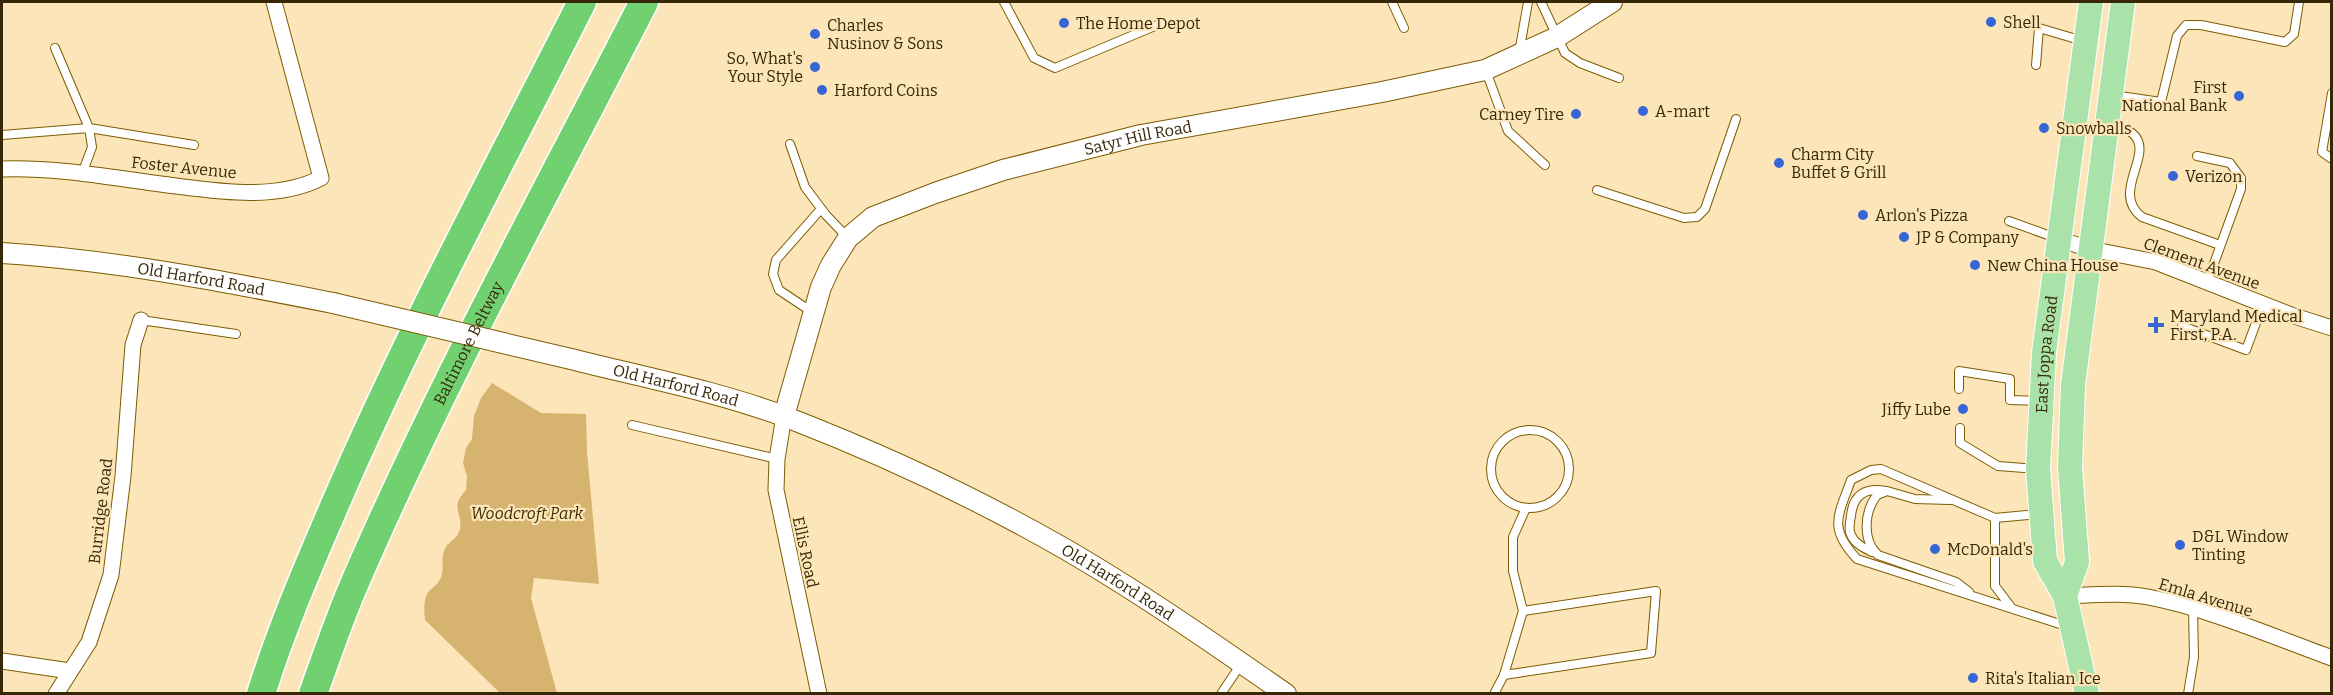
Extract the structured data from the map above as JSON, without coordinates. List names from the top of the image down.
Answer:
{
  "streets": {
    "highway": ["Baltimore Beltway"],
    "main road": ["East Joppa Road"],
    "street": [
      "Satyr Hill Road",
      "Foster Avenue",
      "Clement Avenue",
      "Old Harford Road",
      "Burridge Road",
      "Ellis Road",
      "Emla Avenue"
    ]
  },
  "crossings": [
    ["Satyr Hill Road", "Old Harford Road"],
    ["Satyr Hill Road", "Ellis Road"],
    ["Clement Avenue", "East Joppa Road"],
    ["Old Harford Road", "Ellis Road"],
    ["East Joppa Road", "Emla Avenue"]
  ],
  "parks": ["Woodcroft Park"],
  "places": {
    "other": [
      "Shell",
      "The Home Depot",
      "Charles Nusinov & Sons",
      "So, What's Your Style",
      "Harford Coins",
      "First National Bank",
      "A-mart",
      "Carney Tire",
      "Snowballs",
      "Charm City Buffet & Grill",
      "Verizon",
      "Arlon's Pizza",
      "JP & Company",
      "New China House",
      "Jiffy Lube",
      "D&L Window Tinting",
      "McDonald's",
      "Rita's Italian Ice"
    ],
    "health": ["Maryland Medical First, P.A."]
  }
}
